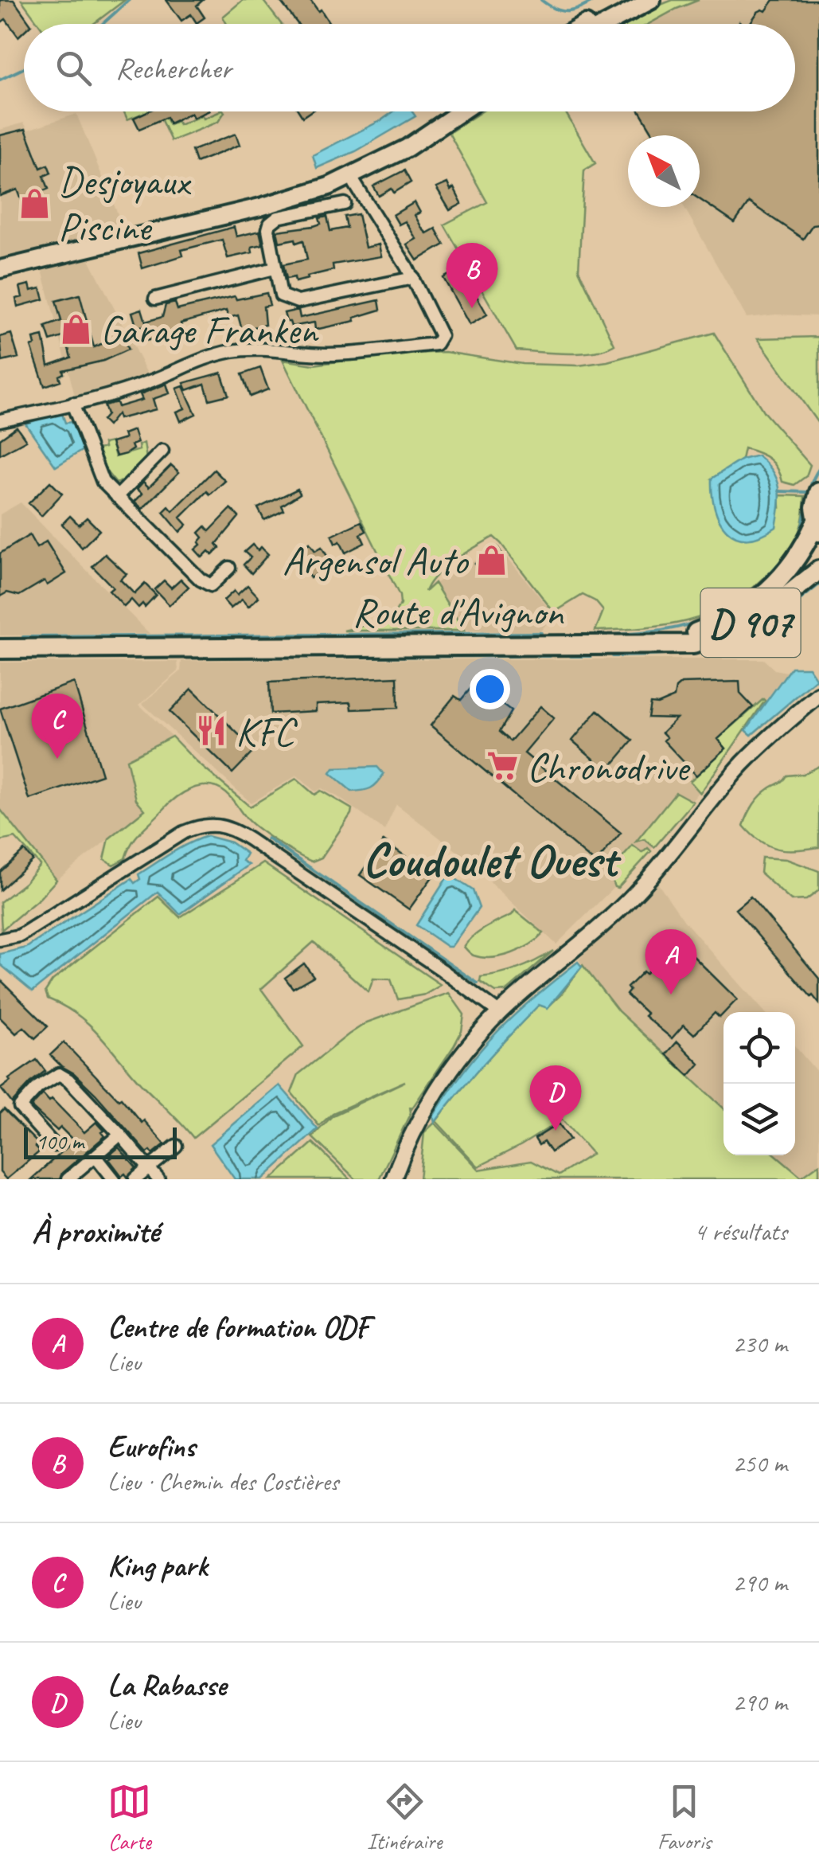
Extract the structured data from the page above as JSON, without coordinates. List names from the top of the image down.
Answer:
{
  "streets": {
    "main road": ["Route d'Avignon", "D 907"]
  },
  "crossings": [
    ["Route d'Avignon", "D 907"]
  ],
  "districts": ["Coudoulet Ouest"],
  "places": {
    "shop": ["Desjoyaux Piscine", "Garage Franken", "Argensol Auto"],
    "restaurant": ["KFC"],
    "supermarket": ["Chronodrive"]
  },
  "scale_bar": "100 m",
  "north": "top left",
  "page": {
    "search": "Rechercher",
    "pins": [
      "B",
      "C",
      "A",
      "D"
    ],
    "scale": "100 m",
    "heading": ["À proximité", "4 résultats"],
    "list": [
      {
        "mark": "A",
        "name": "Centre de formation ODF",
        "note": "Lieu",
        "value": "230 m"
      },
      {
        "mark": "B",
        "name": "Eurofins",
        "note": "Lieu · Chemin des Costières",
        "value": "250 m"
      },
      {
        "mark": "C",
        "name": "King park",
        "note": "Lieu",
        "value": "290 m"
      },
      {
        "mark": "D",
        "name": "La Rabasse",
        "note": "Lieu",
        "value": "290 m"
      }
    ],
    "nav": ["Carte", "Itinéraire", "Favoris"]
  }
}
